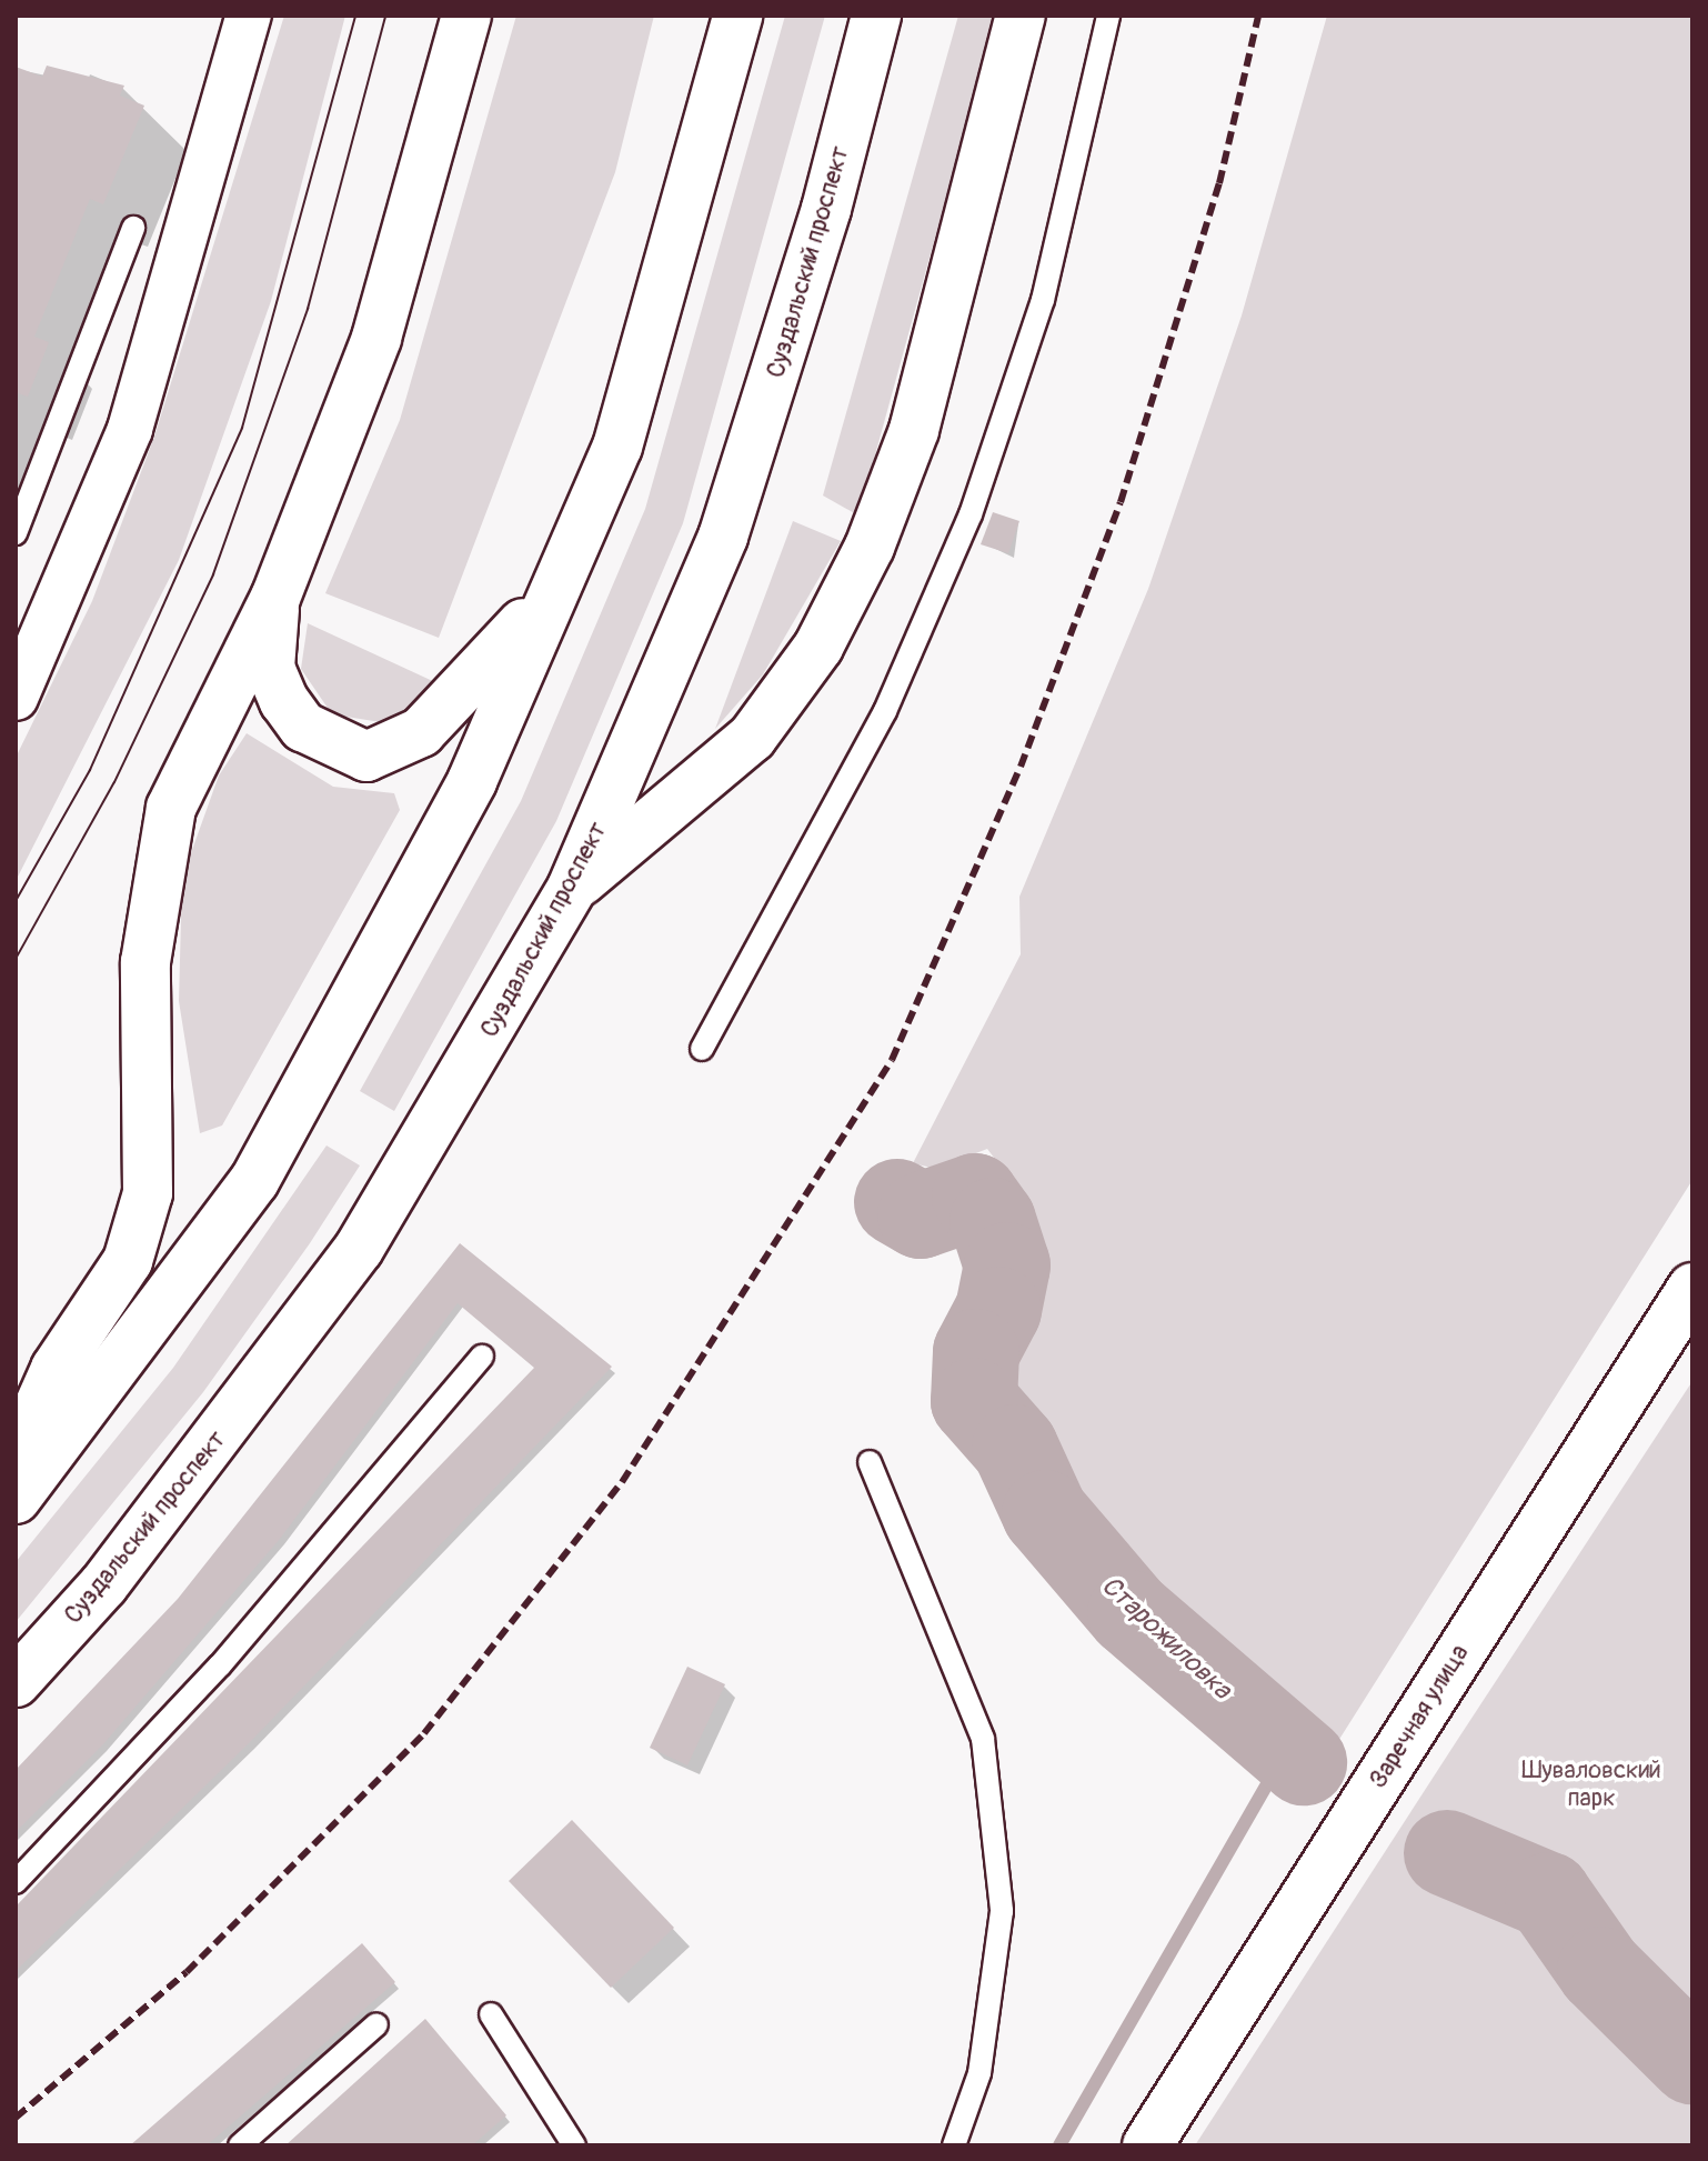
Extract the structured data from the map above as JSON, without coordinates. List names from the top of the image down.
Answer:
{
  "streets": {
    "main road": ["Суздальский проспект", "Заречная улица"]
  },
  "water": ["Старожиловка"],
  "parks": ["Шуваловский парк"]
}
